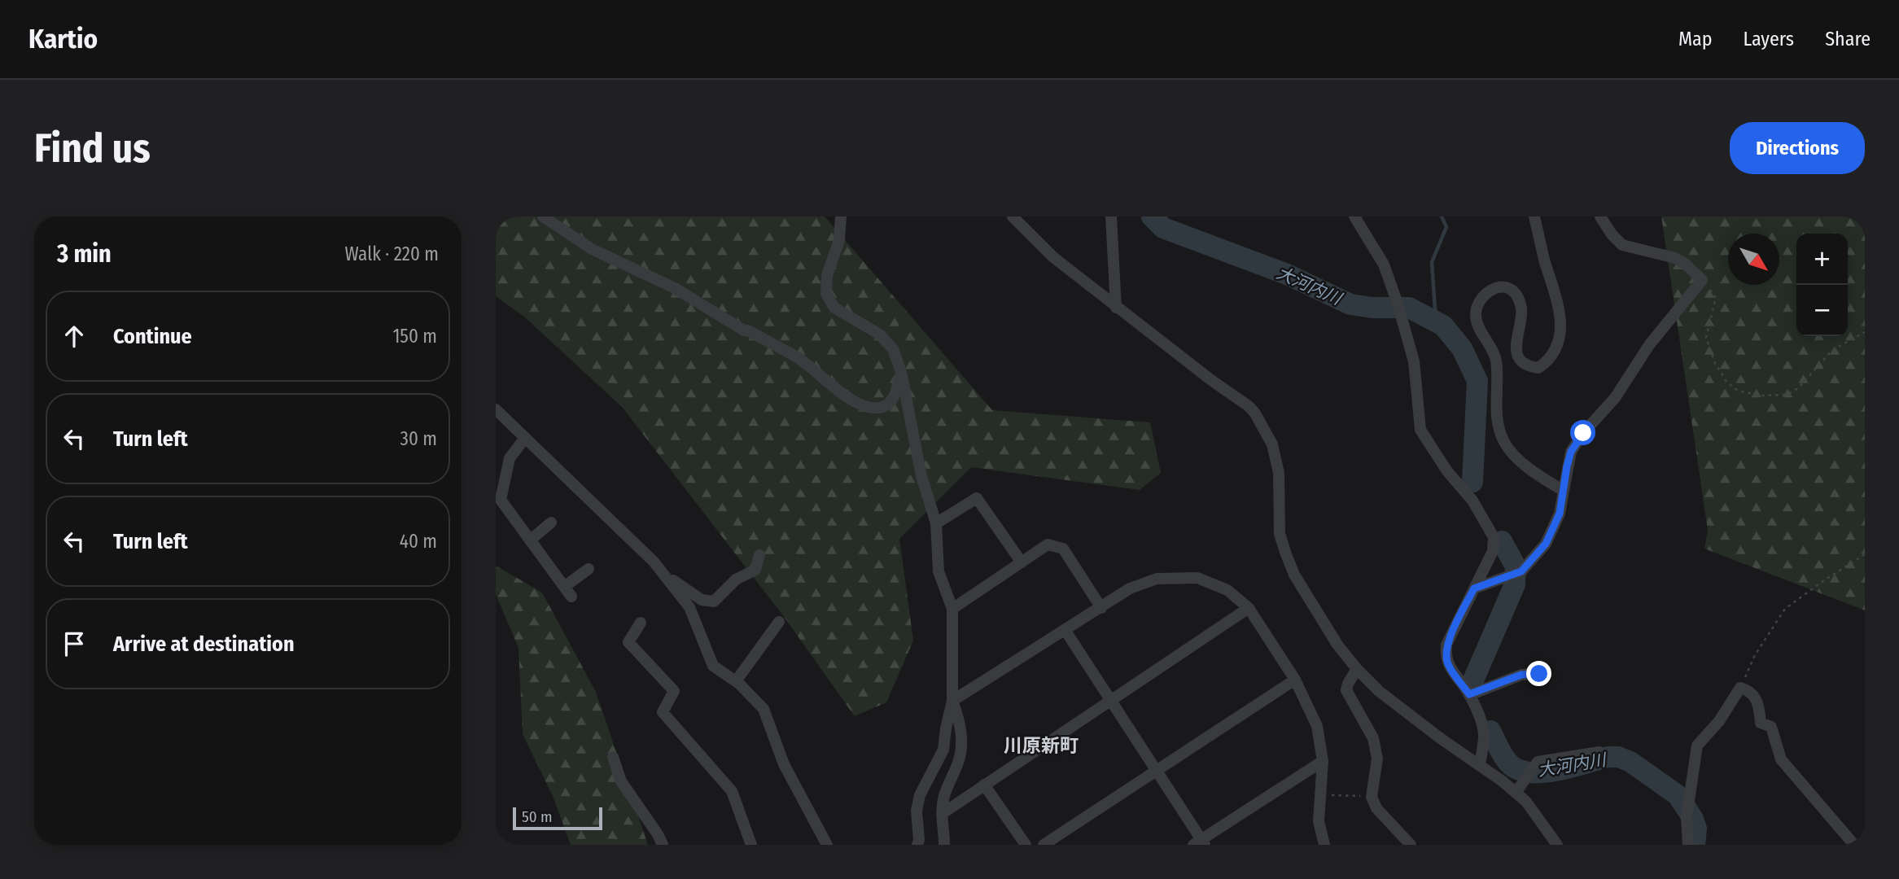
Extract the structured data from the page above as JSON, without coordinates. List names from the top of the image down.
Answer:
{
  "districts": ["川原新町"],
  "water": ["大河内川"],
  "scale_bar": "50 m",
  "north": "bottom right",
  "page": {
    "header": "Kartio",
    "nav": ["Map", "Layers", "Share"],
    "buttons": "Directions",
    "title": "Find us",
    "heading": ["3 min", "Walk · 220 m"],
    "map_buttons": ["+", "−"],
    "list": [
      ["Continue", "150 m"],
      ["Turn left", "30 m"],
      ["Turn left", "40 m"],
      "Arrive at destination"
    ],
    "scale": "50 m"
  }
}
